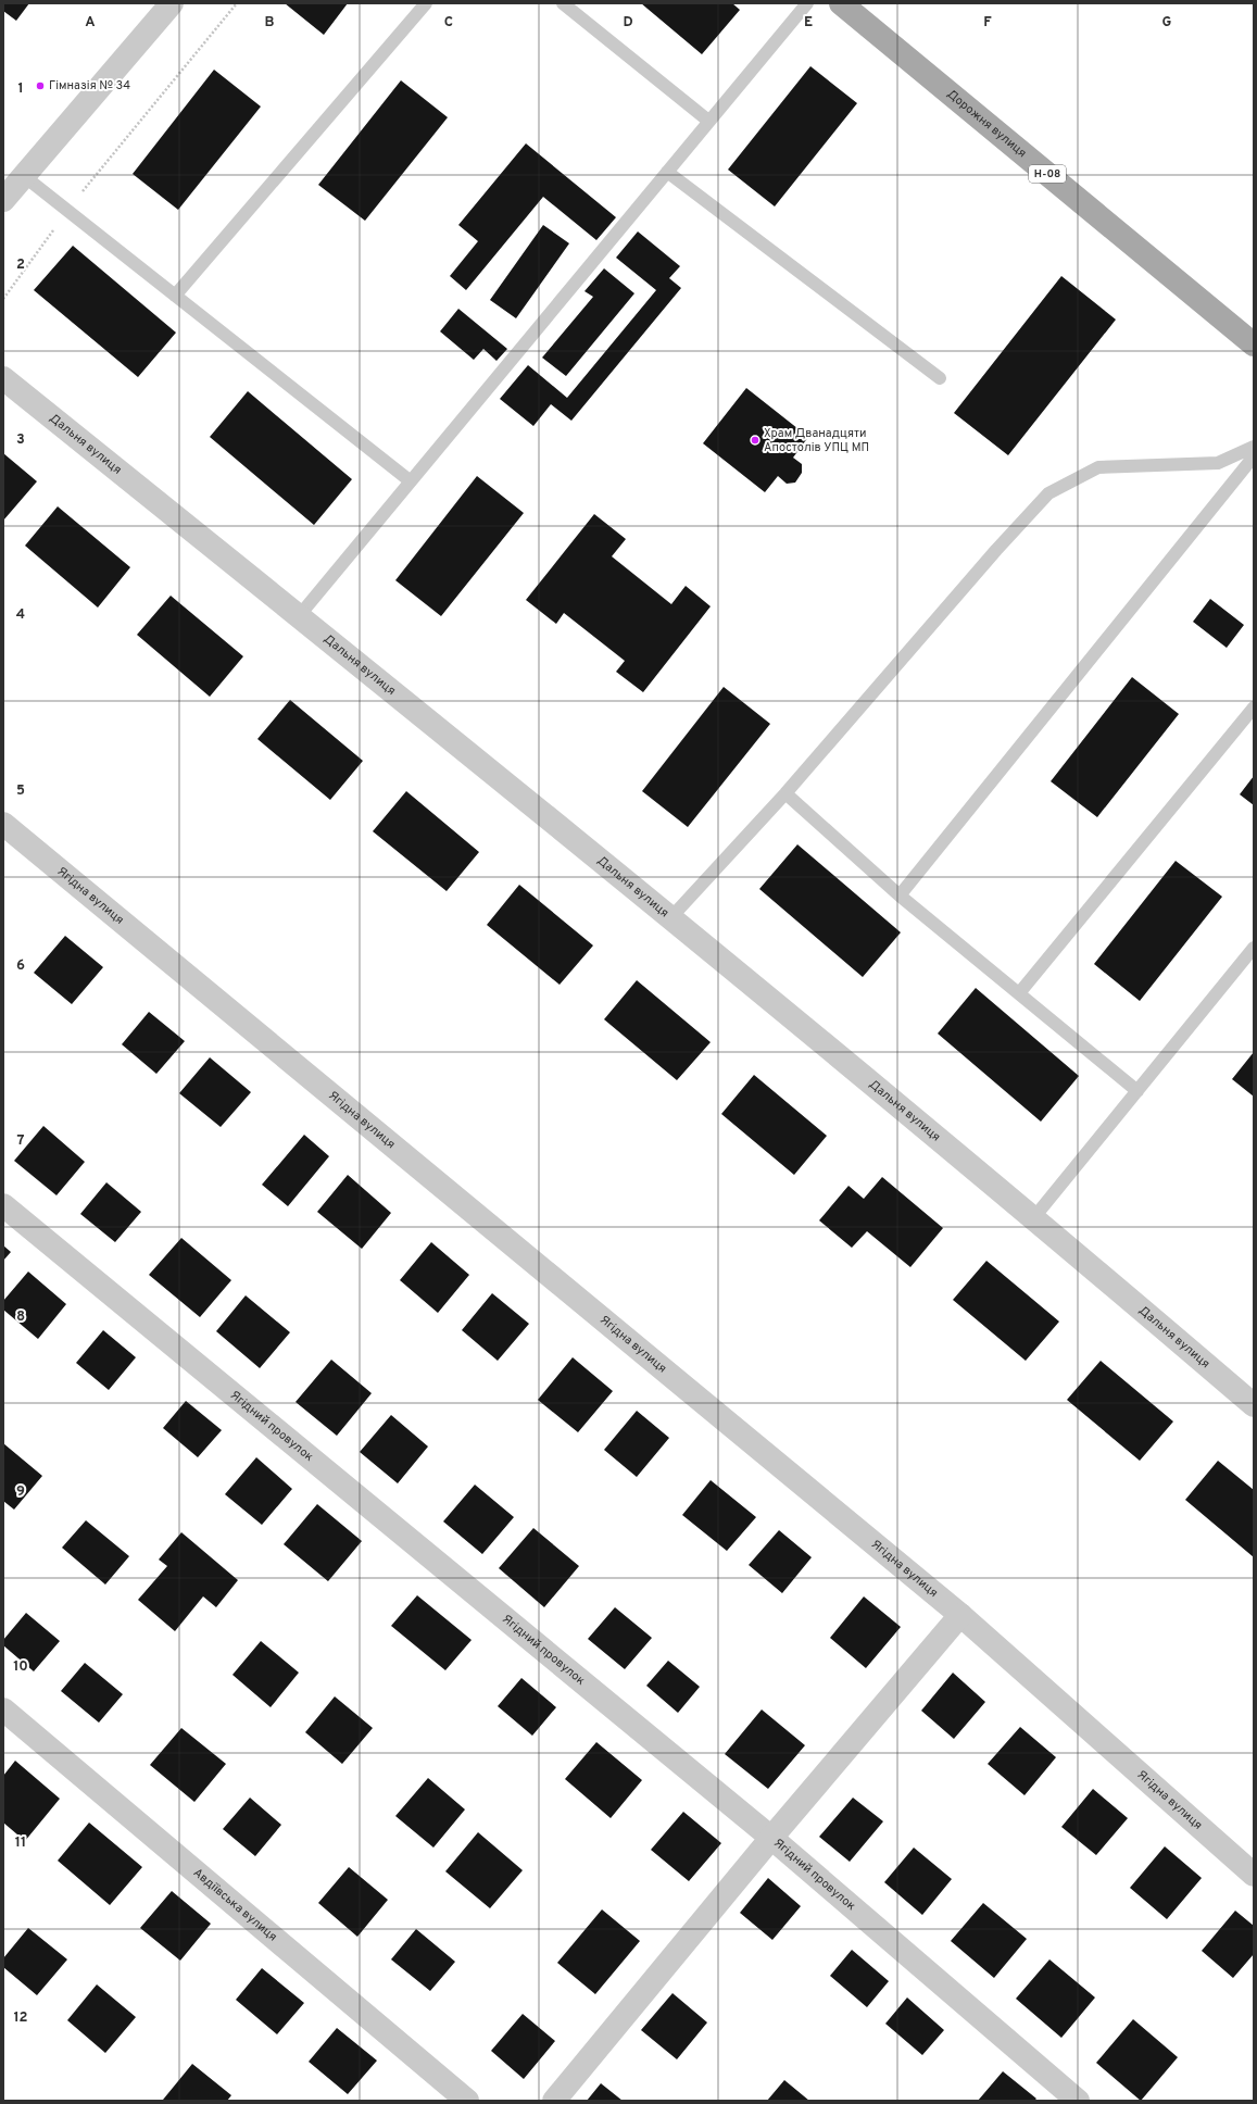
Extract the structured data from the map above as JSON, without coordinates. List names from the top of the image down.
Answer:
{
  "streets": {
    "main road": ["Дорожня вулиця", "Н-08"],
    "street": [
      "Дальня вулиця",
      "Ягідна вулиця",
      "Ягідний провулок",
      "Авдіївська вулиця"
    ]
  },
  "places": ["Гімназія № 34", "Храм Дванадцяти Апостолів УПЦ МП"],
  "grid": {
    "columns": [
      "A",
      "B",
      "C",
      "D",
      "E",
      "F",
      "G"
    ],
    "rows": [
      "1",
      "2",
      "3",
      "4",
      "5",
      "6",
      "7",
      "8",
      "9",
      "10",
      "11",
      "12"
    ]
  }
}
